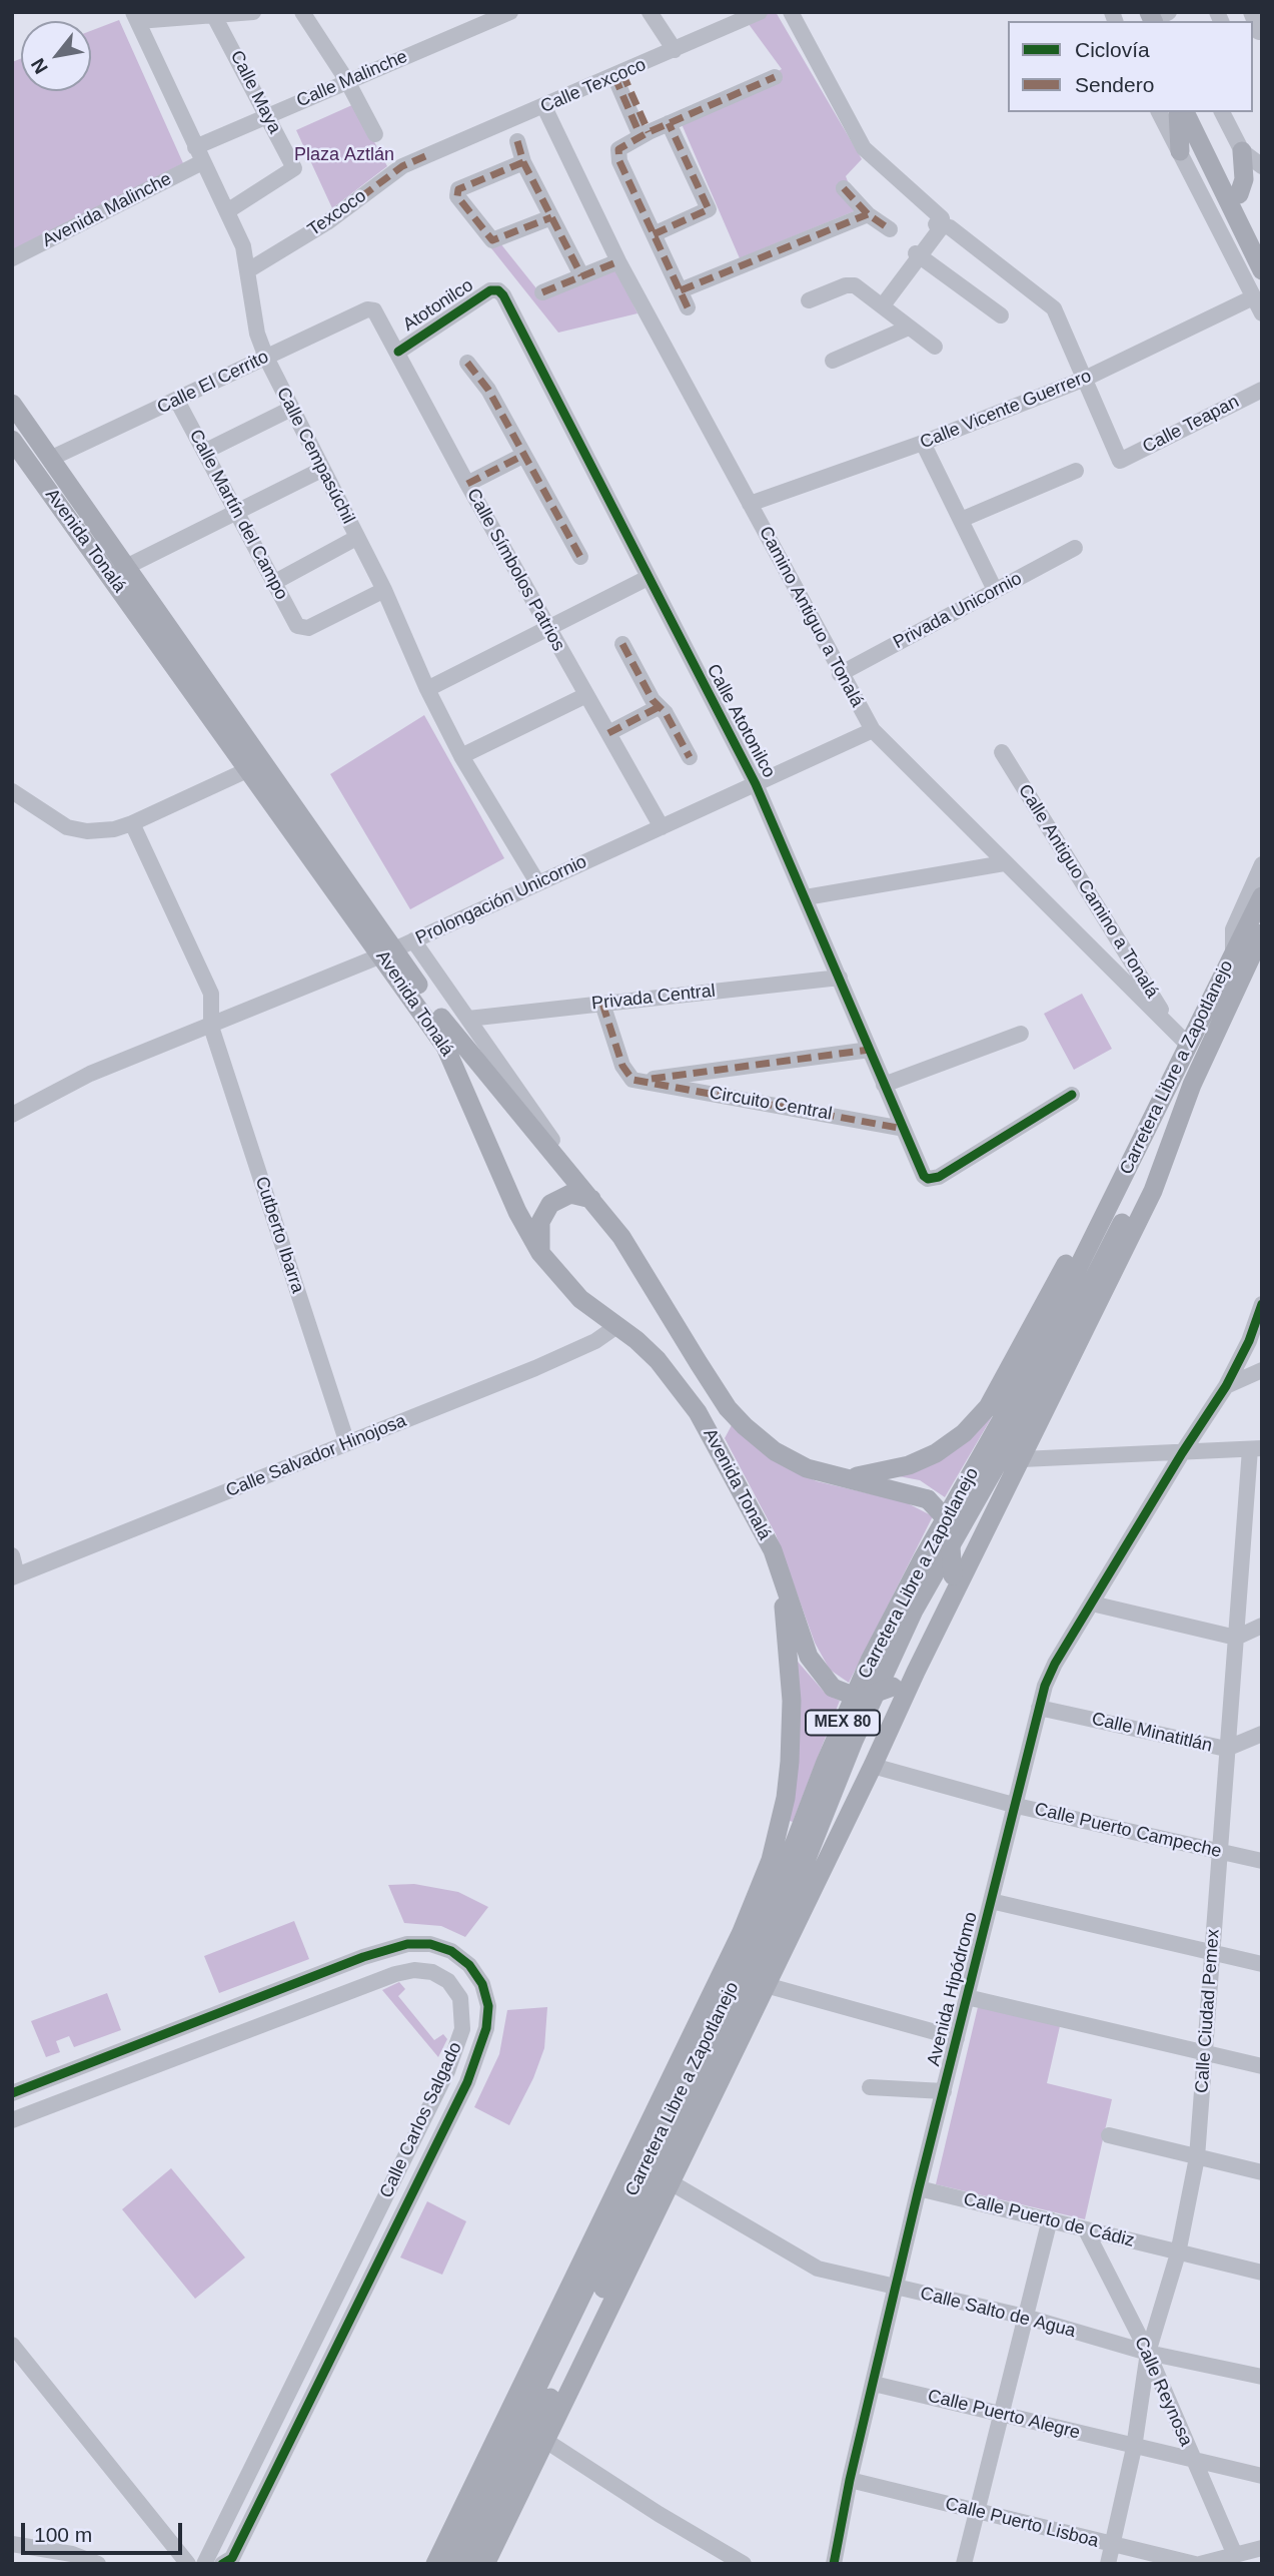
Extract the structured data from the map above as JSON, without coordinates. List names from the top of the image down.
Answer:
{
  "streets": {
    "main road": ["Avenida Tonalá", "Carretera Libre a Zapotlanejo", "MEX 80"],
    "street": [
      "Calle Malinche",
      "Calle Texcoco",
      "Calle Maya",
      "Avenida Malinche",
      "Texcoco",
      "Atotonilco",
      "Calle El Cerrito",
      "Calle Vicente Guerrero",
      "Calle Teapan",
      "Calle Cempasúchil",
      "Calle Martín del Campo",
      "Calle Símbolos Patrios",
      "Privada Unicornio",
      "Camino Antiguo a Tonalá",
      "Calle Atotonilco",
      "Calle Antiguo Camino a Tonalá",
      "Prolongación Unicornio",
      "Privada Central",
      "Circuito Central",
      "Cutberto Ibarra",
      "Calle Salvador Hinojosa",
      "Calle Minatitlán",
      "Calle Puerto Campeche",
      "Avenida Hipódromo",
      "Calle Ciudad Pemex",
      "Calle Carlos Salgado",
      "Calle Puerto de Cádiz",
      "Calle Salto de Agua",
      "Calle Reynosa",
      "Calle Puerto Alegre",
      "Calle Puerto Lisboa"
    ]
  },
  "crossings": [
    ["Calle Malinche", "Calle Maya"],
    ["Calle Malinche", "Avenida Malinche"],
    ["Calle Malinche", "Calle Cempasúchil"],
    ["Calle Texcoco", "Texcoco"],
    ["Calle Texcoco", "Camino Antiguo a Tonalá"],
    ["Calle Maya", "Calle Cempasúchil"],
    ["Avenida Malinche", "Calle Cempasúchil"],
    ["Texcoco", "Calle Cempasúchil"],
    ["Atotonilco", "Calle Símbolos Patrios"],
    ["Atotonilco", "Calle Atotonilco"],
    ["Calle El Cerrito", "Calle Cempasúchil"],
    ["Calle El Cerrito", "Calle Martín del Campo"],
    ["Calle El Cerrito", "Avenida Tonalá"],
    ["Calle El Cerrito", "Calle Símbolos Patrios"],
    ["Calle Vicente Guerrero", "Calle Teapan"],
    ["Calle Vicente Guerrero", "Camino Antiguo a Tonalá"],
    ["Calle Cempasúchil", "Calle Martín del Campo"],
    ["Calle Cempasúchil", "Prolongación Unicornio"],
    ["Avenida Tonalá", "Prolongación Unicornio"],
    ["Avenida Tonalá", "Carretera Libre a Zapotlanejo"],
    ["Avenida Tonalá", "Calle Salvador Hinojosa"],
    ["Calle Símbolos Patrios", "Prolongación Unicornio"],
    ["Privada Unicornio", "Camino Antiguo a Tonalá"],
    ["Camino Antiguo a Tonalá", "Calle Antiguo Camino a Tonalá"],
    ["Camino Antiguo a Tonalá", "Prolongación Unicornio"],
    ["Camino Antiguo a Tonalá", "Carretera Libre a Zapotlanejo"],
    ["Calle Atotonilco", "Prolongación Unicornio"],
    ["Calle Atotonilco", "Privada Central"],
    ["Calle Atotonilco", "Circuito Central"],
    ["Prolongación Unicornio", "Cutberto Ibarra"],
    ["Carretera Libre a Zapotlanejo", "Calle Puerto Campeche"],
    ["Carretera Libre a Zapotlanejo", "Calle Salto de Agua"],
    ["Cutberto Ibarra", "Calle Salvador Hinojosa"],
    ["Calle Minatitlán", "Avenida Hipódromo"],
    ["Calle Minatitlán", "Calle Ciudad Pemex"],
    ["Calle Puerto Campeche", "Avenida Hipódromo"],
    ["Calle Puerto Campeche", "Calle Ciudad Pemex"],
    ["Avenida Hipódromo", "Calle Puerto de Cádiz"],
    ["Avenida Hipódromo", "Calle Salto de Agua"],
    ["Avenida Hipódromo", "Calle Puerto Alegre"],
    ["Avenida Hipódromo", "Calle Puerto Lisboa"],
    ["Calle Ciudad Pemex", "Calle Puerto de Cádiz"],
    ["Calle Ciudad Pemex", "Calle Salto de Agua"],
    ["Calle Ciudad Pemex", "Calle Reynosa"],
    ["Calle Ciudad Pemex", "Calle Puerto Alegre"],
    ["Calle Ciudad Pemex", "Calle Puerto Lisboa"],
    ["Calle Puerto de Cádiz", "Calle Reynosa"],
    ["Calle Salto de Agua", "Calle Reynosa"],
    ["Calle Reynosa", "Calle Puerto Alegre"],
    ["Calle Reynosa", "Calle Puerto Lisboa"]
  ],
  "parks": ["Plaza Aztlán"],
  "legend": ["Ciclovía", "Sendero"],
  "scale_bar": "100 m",
  "north": "bottom left"
}
